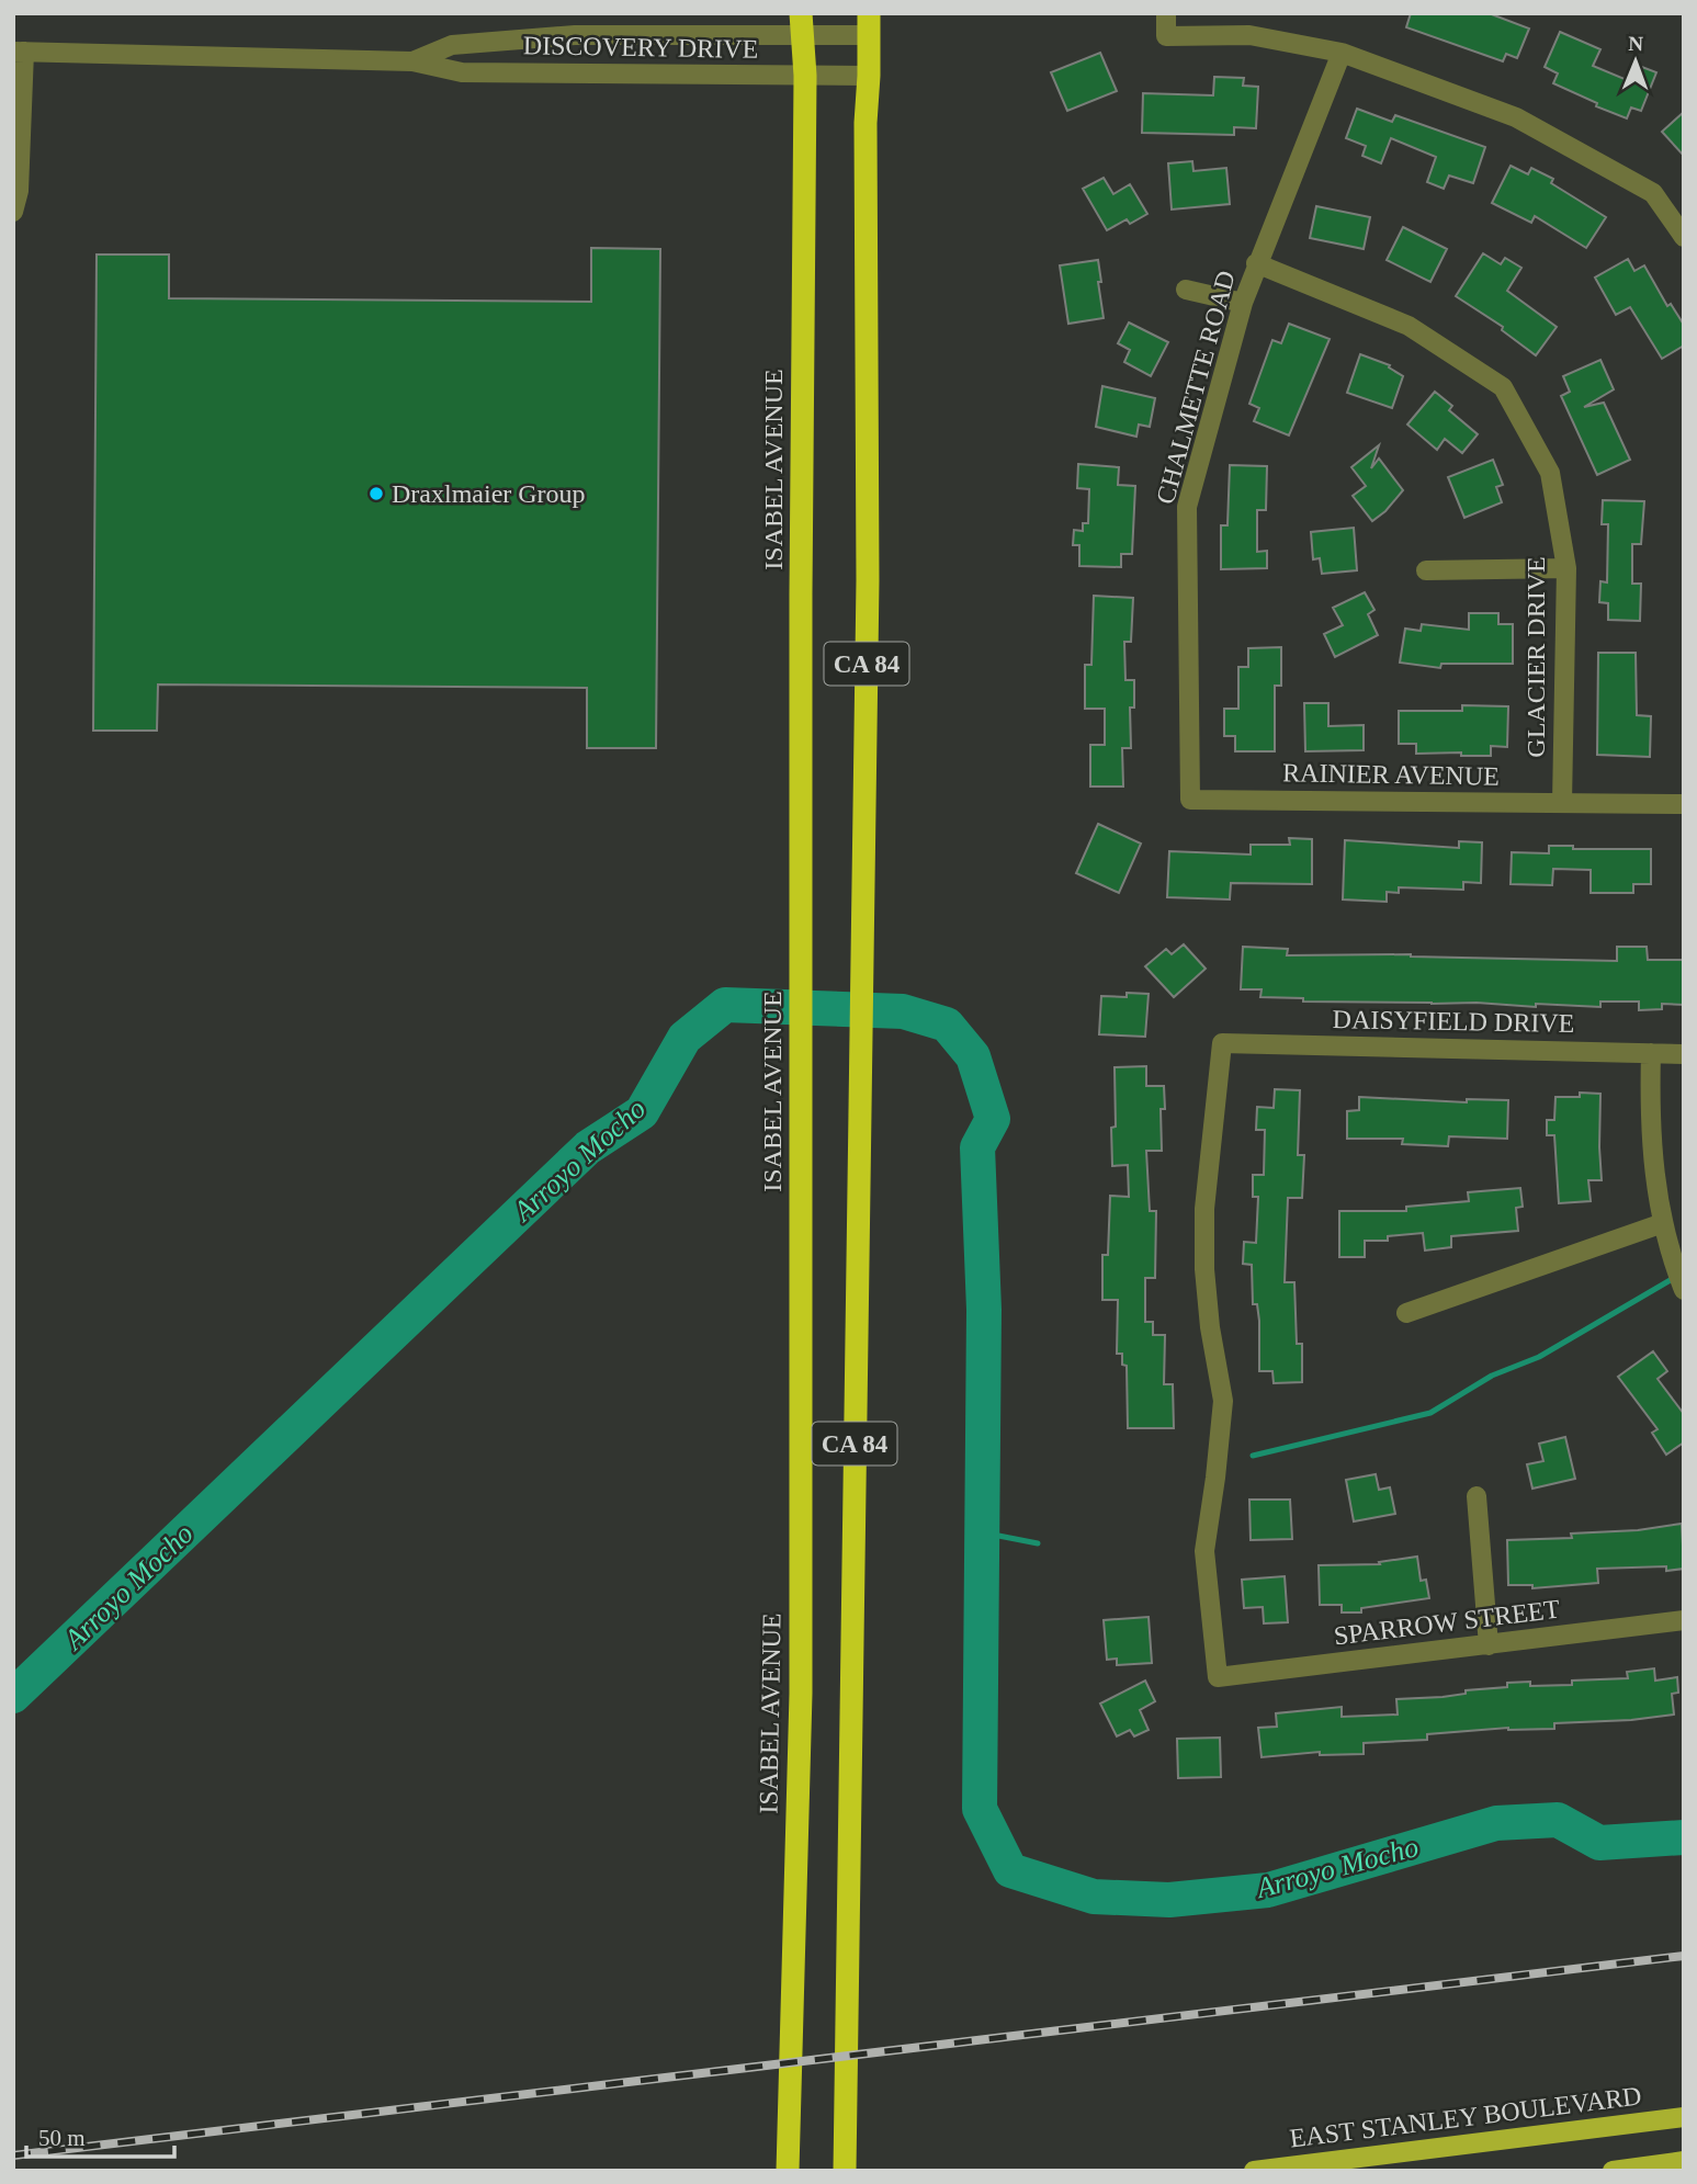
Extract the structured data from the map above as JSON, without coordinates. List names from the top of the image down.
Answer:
{
  "streets": {
    "highway": ["ISABEL AVENUE", "CA 84"],
    "main road": ["EAST STANLEY BOULEVARD"],
    "street": [
      "DISCOVERY DRIVE",
      "CHALMETTE ROAD",
      "GLACIER DRIVE",
      "RAINIER AVENUE",
      "DAISYFIELD DRIVE",
      "SPARROW STREET"
    ]
  },
  "crossings": [
    ["DISCOVERY DRIVE", "ISABEL AVENUE"],
    ["DISCOVERY DRIVE", "CA 84"],
    ["CHALMETTE ROAD", "GLACIER DRIVE"],
    ["CHALMETTE ROAD", "RAINIER AVENUE"],
    ["GLACIER DRIVE", "RAINIER AVENUE"],
    ["DAISYFIELD DRIVE", "SPARROW STREET"]
  ],
  "water": ["Arroyo Mocho"],
  "places": ["Draxlmaier Group"],
  "scale_bar": "50 m",
  "north": "top"
}
